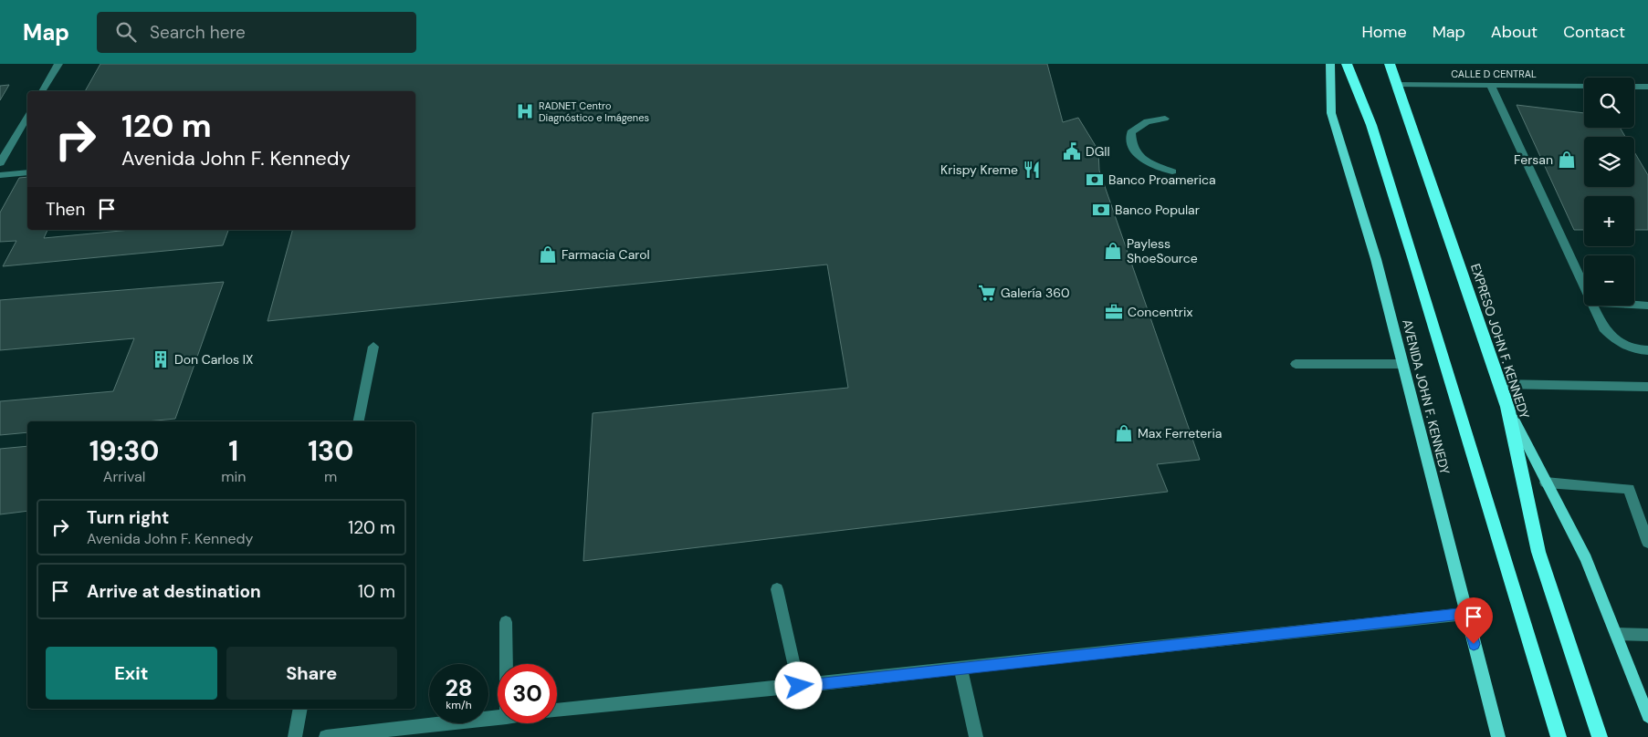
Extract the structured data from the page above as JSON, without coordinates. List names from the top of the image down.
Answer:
{
  "streets": {
    "highway": ["EXPRESO JOHN F. KENNEDY"],
    "main road": ["AVENIDA JOHN F. KENNEDY"],
    "street": ["CALLE D CENTRAL"]
  },
  "crossings": [
    ["CALLE D CENTRAL", "EXPRESO JOHN F. KENNEDY"]
  ],
  "places": {
    "hospital": ["RADNET Centro Diagnóstico e Imágenes"],
    "public building": ["DGII"],
    "shop": [
      "Fersan",
      "Payless ShoeSource",
      "Farmacia Carol",
      "Max Ferreteria"
    ],
    "restaurant": ["Krispy Kreme"],
    "bank": ["Banco Proamerica", "Banco Popular"],
    "supermarket": ["Galería 360"],
    "office": ["Concentrix"],
    "building": ["Don Carlos IX"]
  },
  "page": {
    "header": "Map",
    "search": "Search here",
    "nav": [
      "Home",
      "Map",
      "About",
      "Contact"
    ],
    "map_buttons": ["+", "−"],
    "turn": ["120 m", "Avenida John F. Kennedy"],
    "then": "Then",
    "eta": [
      "19:30",
      "Arrival",
      "1",
      "min",
      "130",
      "m"
    ],
    "list": [
      {
        "name": "Turn right",
        "note": "Avenida John F. Kennedy",
        "value": "120 m"
      },
      {
        "name": "Arrive at destination",
        "value": "10 m"
      }
    ],
    "buttons": ["Exit", "Share"],
    "speed": "28 km/h",
    "limit": "30"
  }
}
